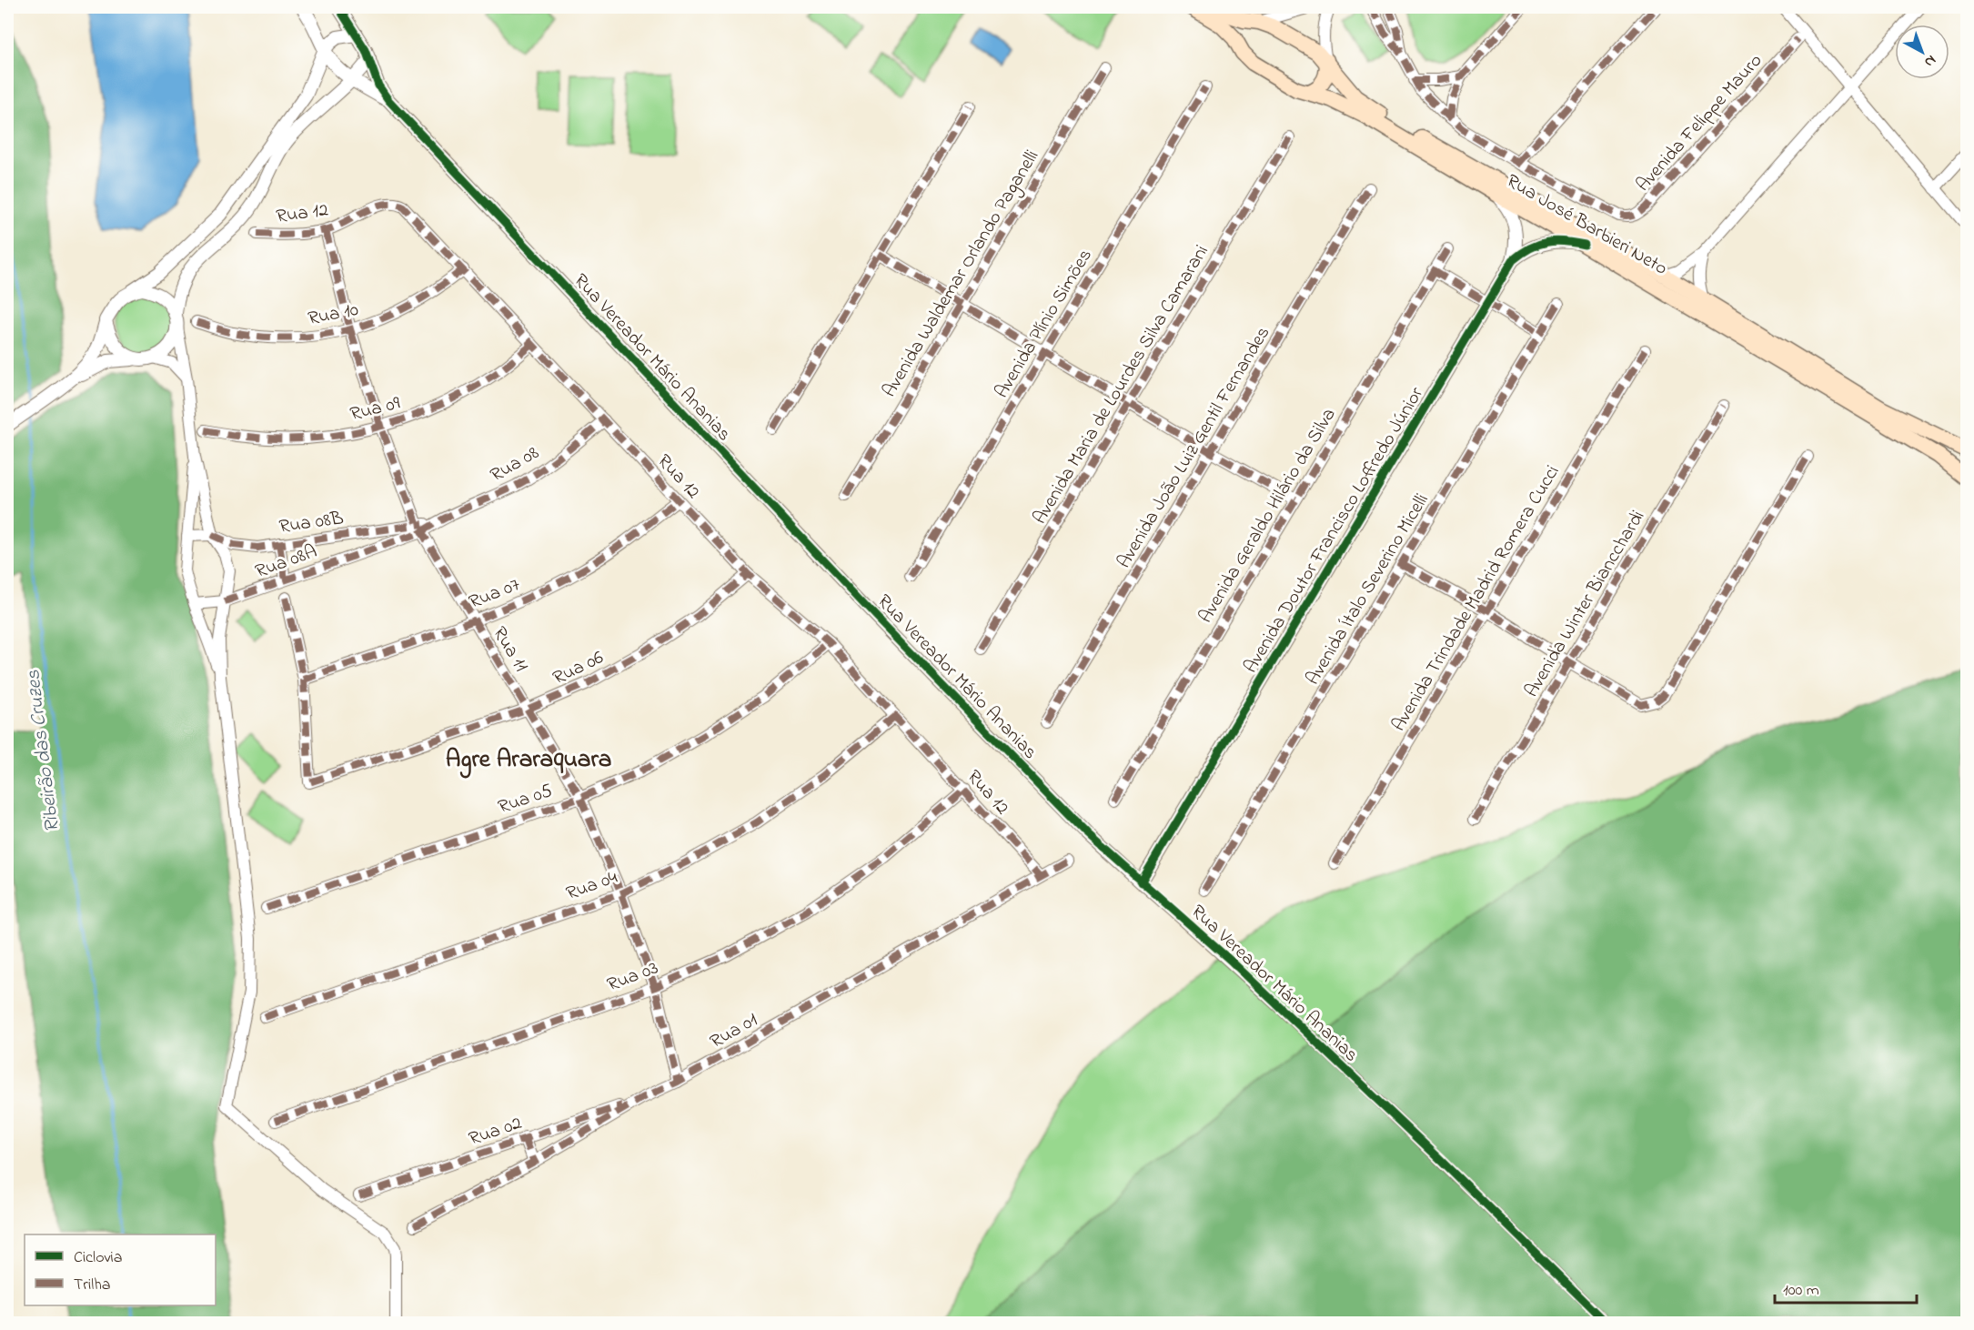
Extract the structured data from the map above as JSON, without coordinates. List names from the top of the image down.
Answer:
{
  "streets": {
    "main road": ["Rua José Barbieri Neto"],
    "street": [
      "Avenida Felippe Mauro",
      "Rua 12",
      "Avenida Waldemar Orlando Paganelli",
      "Rua 10",
      "Avenida Plínio Simões",
      "Rua Vereador Mário Ananias",
      "Avenida Maria de Lourdes Silva Camarani",
      "Rua 09",
      "Avenida João Luiz Gentil Fernandes",
      "Rua 08",
      "Avenida Geraldo Hilário da Silva",
      "Rua 08B",
      "Avenida Doutor Francisco Loffredo Júnior",
      "Rua 08A",
      "Avenida Ítalo Severino Micelli",
      "Rua 07",
      "Avenida Trindade Madrid Romera Cucci",
      "Avenida Winter Biancchardi",
      "Rua 11",
      "Rua 06",
      "Rua 05",
      "Rua 04",
      "Rua 03",
      "Rua 01",
      "Rua 02"
    ]
  },
  "crossings": [
    ["Rua 12", "Rua 10"],
    ["Rua 12", "Rua 09"],
    ["Rua 12", "Rua 08"],
    ["Rua 12", "Rua 07"],
    ["Rua 12", "Rua 11"],
    ["Rua 12", "Rua 06"],
    ["Rua 12", "Rua 05"],
    ["Rua 12", "Rua 04"],
    ["Rua 12", "Rua 03"],
    ["Rua 12", "Rua 01"],
    ["Rua José Barbieri Neto", "Avenida Doutor Francisco Loffredo Júnior"],
    ["Rua 10", "Rua 11"],
    ["Rua Vereador Mário Ananias", "Avenida Doutor Francisco Loffredo Júnior"],
    ["Rua 09", "Rua 11"],
    ["Rua 08", "Rua 08B"],
    ["Rua 08", "Rua 08A"],
    ["Rua 08", "Rua 11"],
    ["Rua 08B", "Rua 08A"],
    ["Rua 08B", "Rua 11"],
    ["Rua 08A", "Rua 11"],
    ["Rua 07", "Rua 11"],
    ["Rua 07", "Rua 06"],
    ["Rua 11", "Rua 06"],
    ["Rua 11", "Rua 05"],
    ["Rua 11", "Rua 04"],
    ["Rua 11", "Rua 03"],
    ["Rua 11", "Rua 01"],
    ["Rua 01", "Rua 02"]
  ],
  "districts": ["Agre Araraquara"],
  "water": ["Ribeirão das Cruzes"],
  "legend": ["Ciclovia", "Trilha"],
  "scale_bar": "100 m",
  "north": "bottom right"
}
